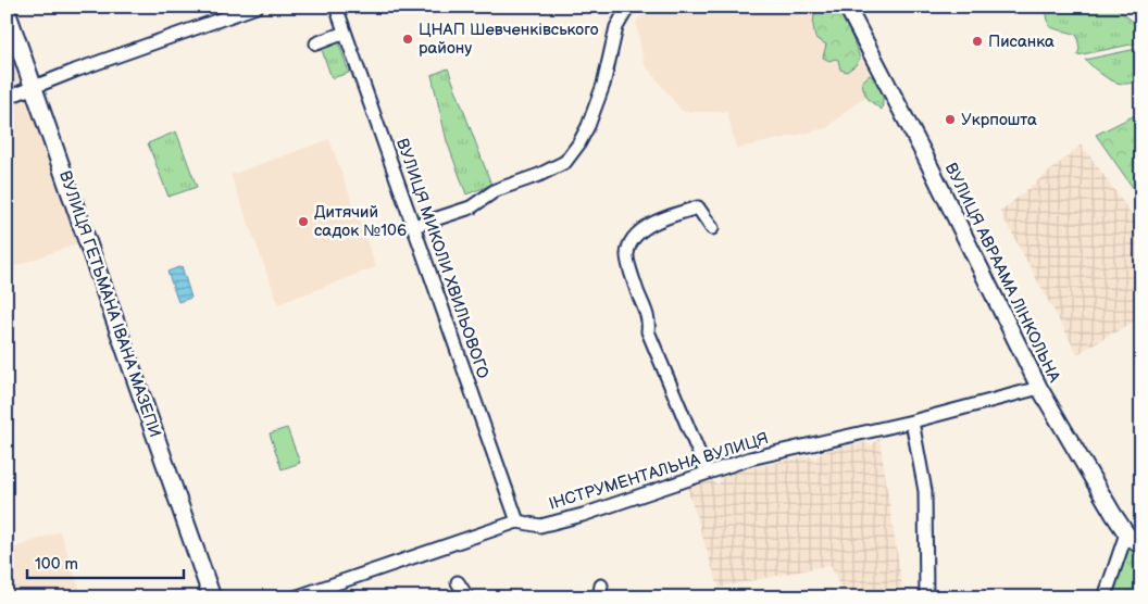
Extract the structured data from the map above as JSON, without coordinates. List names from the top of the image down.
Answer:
{
  "streets": {
    "main road": ["ВУЛИЦЯ ГЕТЬМАНА ІВАНА МАЗЕПИ"],
    "street": ["ВУЛИЦЯ МИКОЛИ ХВИЛЬОВОГО", "ВУЛИЦЯ АВРААМА ЛІНКОЛЬНА", "ІНСТРУМЕНТАЛЬНА ВУЛИЦЯ"]
  },
  "crossings": [
    ["ВУЛИЦЯ МИКОЛИ ХВИЛЬОВОГО", "ІНСТРУМЕНТАЛЬНА ВУЛИЦЯ"],
    ["ВУЛИЦЯ АВРААМА ЛІНКОЛЬНА", "ІНСТРУМЕНТАЛЬНА ВУЛИЦЯ"]
  ],
  "places": [
    "ЦНАП Шевченківського району",
    "Писанка",
    "Укрпошта",
    "Дитячий садок №106"
  ],
  "scale_bar": "100 m"
}
